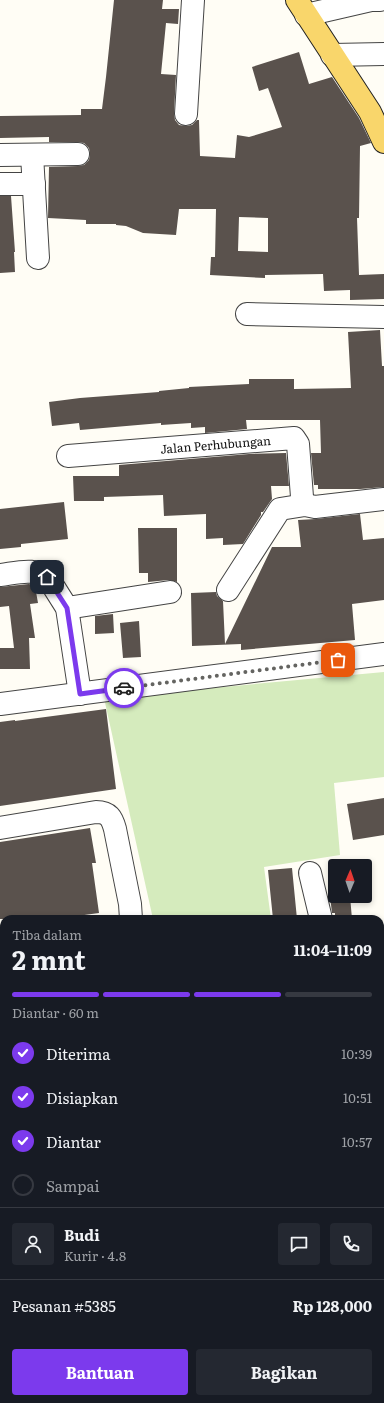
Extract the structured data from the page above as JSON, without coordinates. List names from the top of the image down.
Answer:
{
  "streets": {
    "street": ["Jalan Perhubungan"]
  },
  "north": "top",
  "page": {
    "heading": ["2 mnt", "Tiba dalam", "11:04–11:09"],
    "panel": [
      "Budi",
      "Kurir · 4.8",
      "Pesanan #5385",
      "Rp 128,000"
    ],
    "bar": "Diantar · 60 m",
    "list": [
      ["Diterima", "10:39"],
      ["Disiapkan", "10:51"],
      ["Diantar", "10:57"],
      "Sampai"
    ],
    "buttons": ["Bantuan", "Bagikan"]
  }
}
